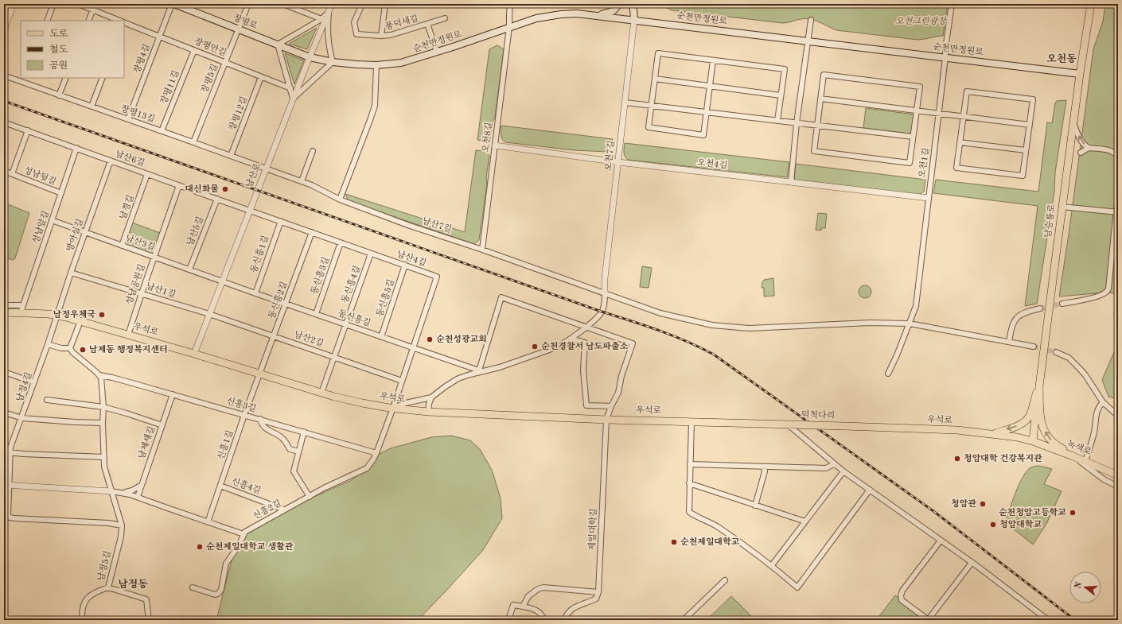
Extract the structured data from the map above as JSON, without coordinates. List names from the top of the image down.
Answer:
{
  "streets": {
    "main road": [
      "순천만정원로",
      "장평로",
      "남승룡로",
      "우석로",
      "덕척다리",
      "녹색로"
    ],
    "street": [
      "풍덕새길",
      "장평안길",
      "장평4길",
      "장평5길",
      "장평11길",
      "장평12길",
      "장평13길",
      "오천8길",
      "오천7길",
      "남산6길",
      "오천1길",
      "오천4길",
      "남산로",
      "성남뒷길",
      "남경길",
      "남산7길",
      "성남앞길",
      "남산5길",
      "방아실길",
      "남산3길",
      "동신흥1길",
      "남산4길",
      "동신흥3길",
      "성남공원길",
      "동신흥4길",
      "남산1길",
      "동신흥5길",
      "동신흥2길",
      "동신흥길",
      "남산2길",
      "남정4길",
      "신흥3길",
      "남제새길",
      "신흥1길",
      "신흥4길",
      "신흥2길",
      "제일대학길",
      "남정5길"
    ]
  },
  "crossings": [
    ["순천만정원로", "장평로"],
    ["순천만정원로", "오천8길"],
    ["순천만정원로", "오천7길"],
    ["순천만정원로", "오천1길"],
    ["순천만정원로", "남산로"],
    ["순천만정원로", "남승룡로"],
    ["장평로", "장평4길"],
    ["장평로", "장평5길"],
    ["장평로", "남산로"],
    ["장평안길", "장평4길"],
    ["장평안길", "장평5길"],
    ["장평안길", "장평11길"],
    ["장평안길", "장평12길"],
    ["장평4길", "장평13길"],
    ["장평5길", "장평13길"],
    ["장평11길", "장평13길"],
    ["장평12길", "장평13길"],
    ["장평13길", "남산로"],
    ["장평13길", "남산7길"],
    ["오천8길", "오천4길"],
    ["오천8길", "남산7길"],
    ["오천7길", "오천4길"],
    ["오천7길", "남산7길"],
    ["남산6길", "남산로"],
    ["남산6길", "성남뒷길"],
    ["남산6길", "남경길"],
    ["남산6길", "성남앞길"],
    ["남산6길", "남산5길"],
    ["남산6길", "방아실길"],
    ["남산6길", "남산4길"],
    ["남산6길", "성남공원길"],
    ["오천1길", "오천4길"],
    ["오천1길", "남산7길"],
    ["남산로", "남산7길"],
    ["남산로", "남산3길"],
    ["남산로", "남산4길"],
    ["남산로", "남산1길"],
    ["남산로", "동신흥길"],
    ["남산로", "우석로"],
    ["남산로", "남산2길"],
    ["성남뒷길", "성남앞길"],
    ["남경길", "남산3길"],
    ["남승룡로", "우석로"],
    ["남승룡로", "녹색로"],
    ["성남앞길", "남산3길"],
    ["성남앞길", "우석로"],
    ["남산5길", "남산3길"],
    ["방아실길", "남산3길"],
    ["방아실길", "남산1길"],
    ["방아실길", "우석로"],
    ["방아실길", "남정4길"],
    ["남산3길", "성남공원길"],
    ["남산3길", "동신흥길"],
    ["동신흥1길", "남산4길"],
    ["동신흥1길", "동신흥길"],
    ["남산4길", "동신흥3길"],
    ["남산4길", "동신흥4길"],
    ["남산4길", "동신흥5길"],
    ["남산4길", "동신흥2길"],
    ["남산4길", "동신흥길"],
    ["남산4길", "우석로"],
    ["남산4길", "남산2길"],
    ["동신흥3길", "동신흥길"],
    ["성남공원길", "남산1길"],
    ["성남공원길", "우석로"],
    ["동신흥4길", "동신흥길"],
    ["동신흥4길", "우석로"],
    ["동신흥4길", "남산2길"],
    ["남산1길", "남산2길"],
    ["동신흥5길", "동신흥길"],
    ["동신흥2길", "동신흥길"],
    ["동신흥2길", "우석로"],
    ["동신흥2길", "남산2길"],
    ["동신흥2길", "신흥1길"],
    ["우석로", "남정4길"],
    ["우석로", "덕척다리"],
    ["우석로", "신흥1길"],
    ["우석로", "녹색로"],
    ["우석로", "제일대학길"],
    ["남정4길", "남정5길"],
    ["신흥3길", "남제새길"],
    ["신흥3길", "신흥1길"],
    ["신흥3길", "신흥2길"],
    ["신흥1길", "신흥4길"],
    ["신흥4길", "신흥2길"]
  ],
  "districts": ["오천동", "남정동"],
  "parks": ["오천그린광장"],
  "places": [
    "대신화물",
    "남정우체국",
    "순천성광교회",
    "순천경찰서 남도파출소",
    "남제동 행정복지센터",
    "청암대학 건강복지관",
    "청암관",
    "순천청암고등학교",
    "청암대학교",
    "순천제일대학교",
    "순천제일대학교 생활관"
  ],
  "legend": ["도로", "철도", "공원"],
  "north": "left"
}
